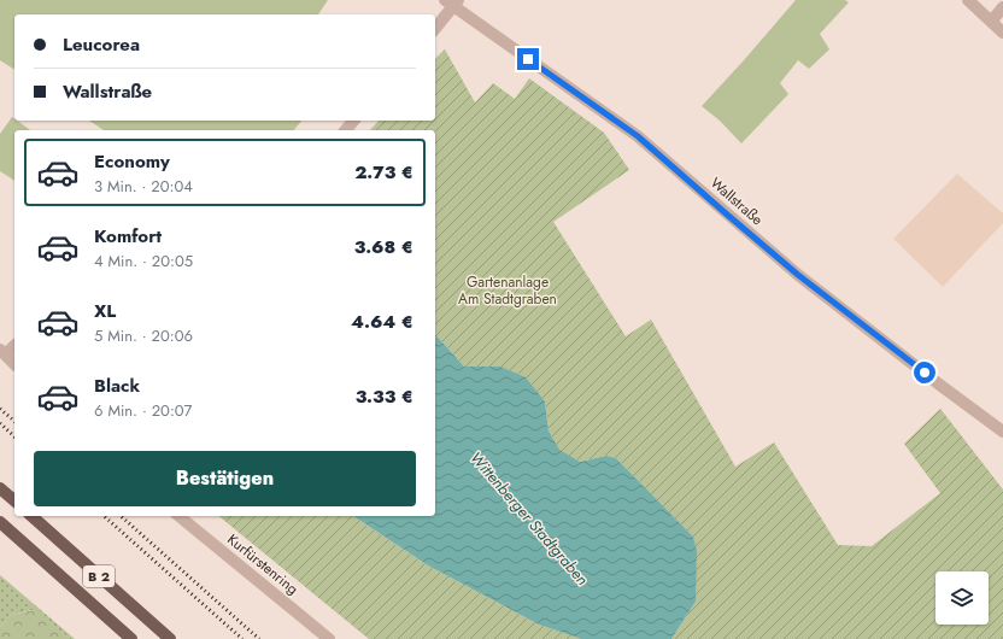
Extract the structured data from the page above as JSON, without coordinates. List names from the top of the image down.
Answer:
{
  "streets": {
    "main road": ["B 2"],
    "street": ["Wallstraße", "Kurfürstenring"]
  },
  "water": ["Wittenberger Stadtgraben"],
  "parks": ["Gartenanlage Am Stadtgraben"],
  "page": {
    "banner": ["Leucorea", "Wallstraße"],
    "list": [
      {
        "name": "Economy",
        "note": "3 Min. · 20:04",
        "value": "2.73 €"
      },
      {
        "name": "Komfort",
        "note": "4 Min. · 20:05",
        "value": "3.68 €"
      },
      {
        "name": "XL",
        "note": "5 Min. · 20:06",
        "value": "4.64 €"
      },
      {
        "name": "Black",
        "note": "6 Min. · 20:07",
        "value": "3.33 €"
      }
    ],
    "buttons": "Bestätigen"
  }
}
